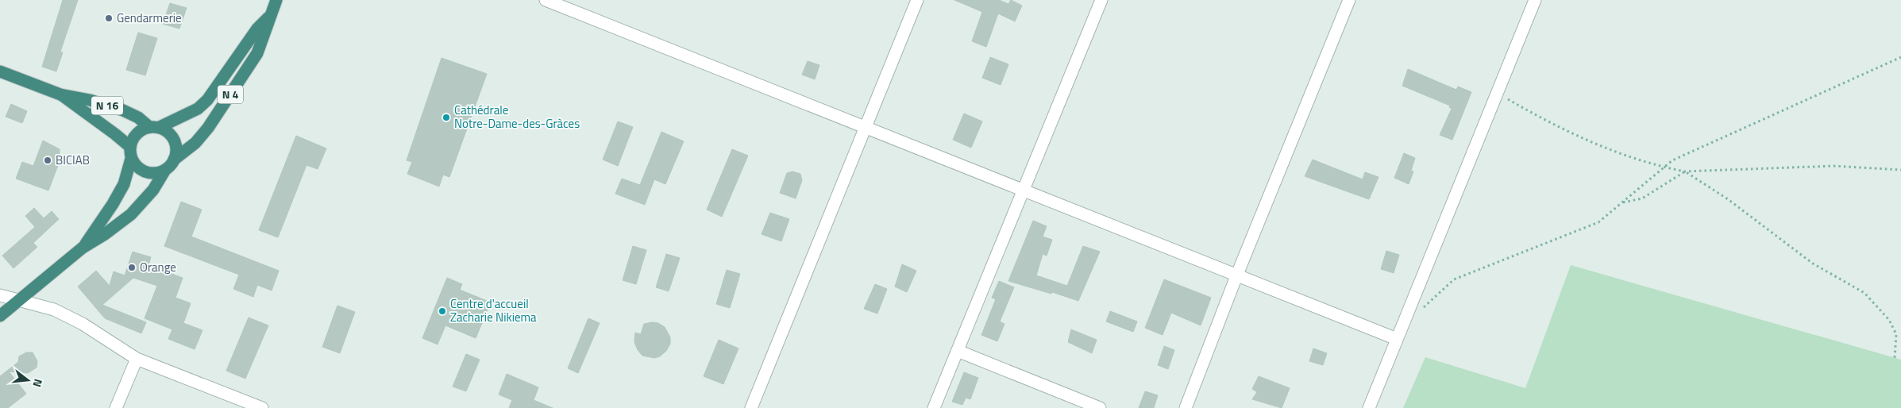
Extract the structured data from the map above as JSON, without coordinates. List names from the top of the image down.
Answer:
{
  "streets": {
    "highway": ["N 4", "N 16"]
  },
  "crossings": [
    ["N 4", "N 16"]
  ],
  "places": [
    "Gendarmerie",
    "Cathédrale Notre-Dame-des-Gràces",
    "BICIAB",
    "Orange",
    "Centre d'accueil Zacharie Nikiema"
  ],
  "north": "right"
}
